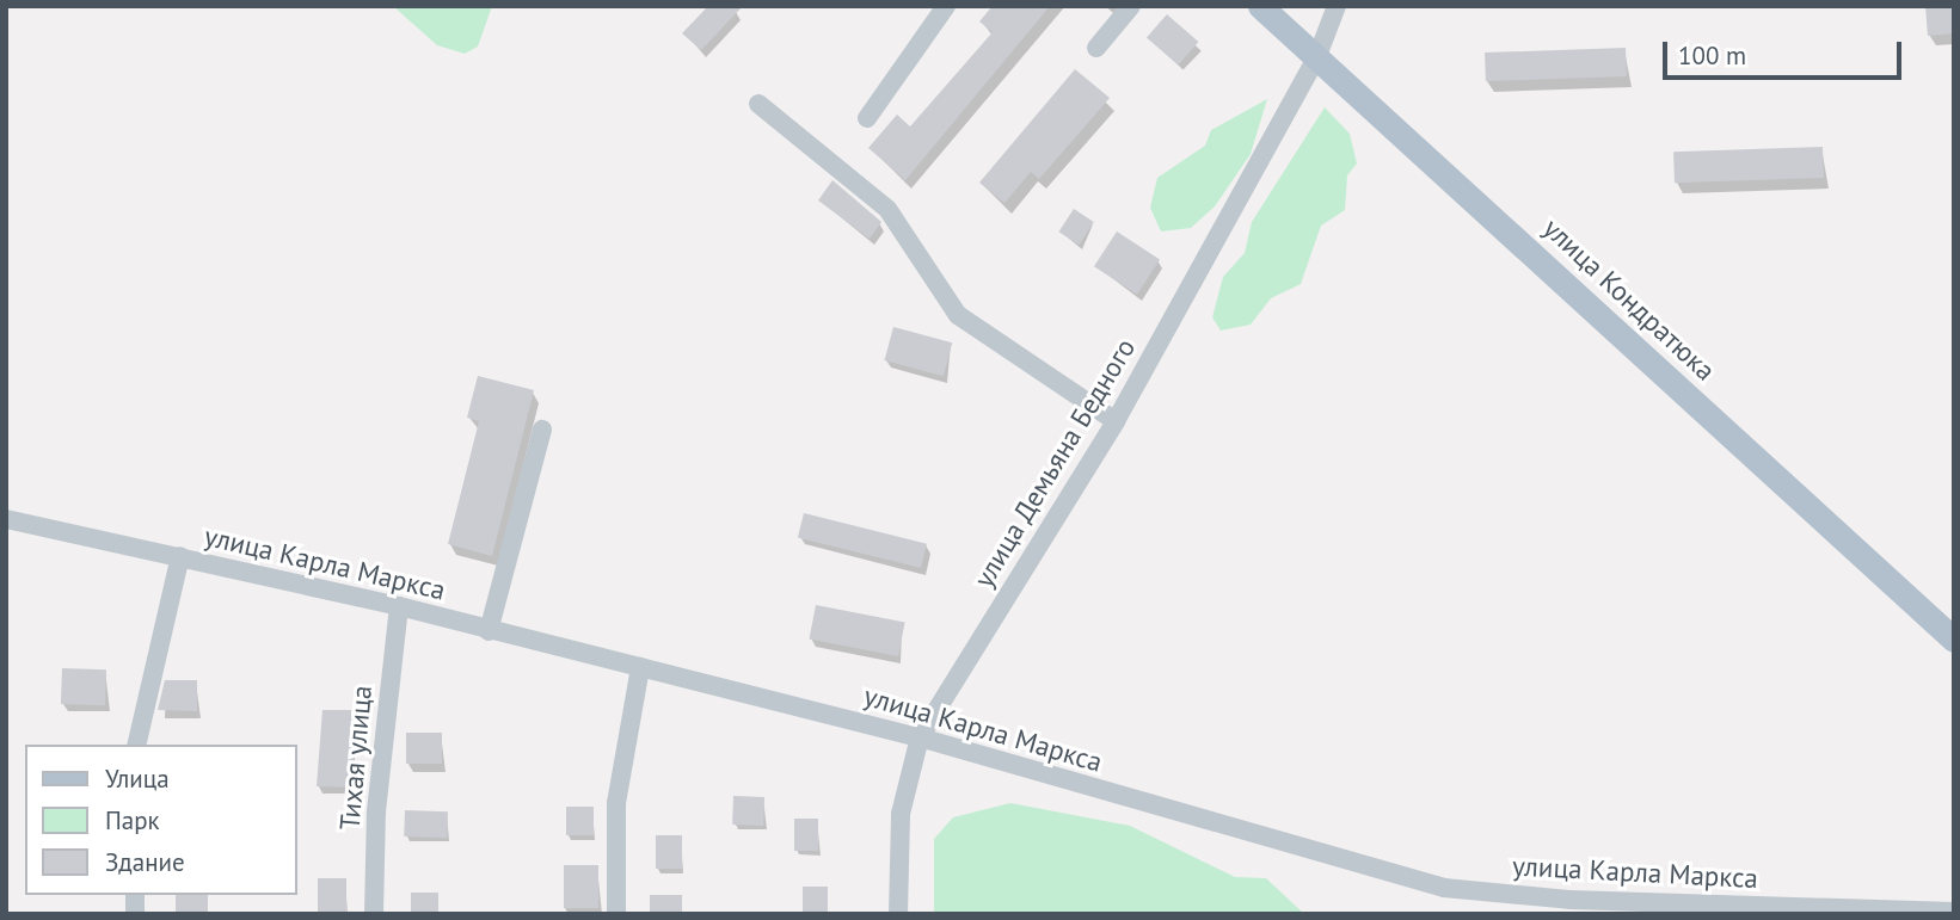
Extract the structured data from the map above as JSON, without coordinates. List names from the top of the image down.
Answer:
{
  "streets": {
    "main road": ["улица Кондратюка"],
    "street": ["улица Демьяна Бедного", "улица Карла Маркса", "Тихая улица"]
  },
  "crossings": [
    ["улица Кондратюка", "улица Демьяна Бедного"],
    ["улица Демьяна Бедного", "улица Карла Маркса"],
    ["улица Карла Маркса", "Тихая улица"]
  ],
  "legend": ["Улица", "Парк", "Здание"],
  "scale_bar": "100 m"
}
